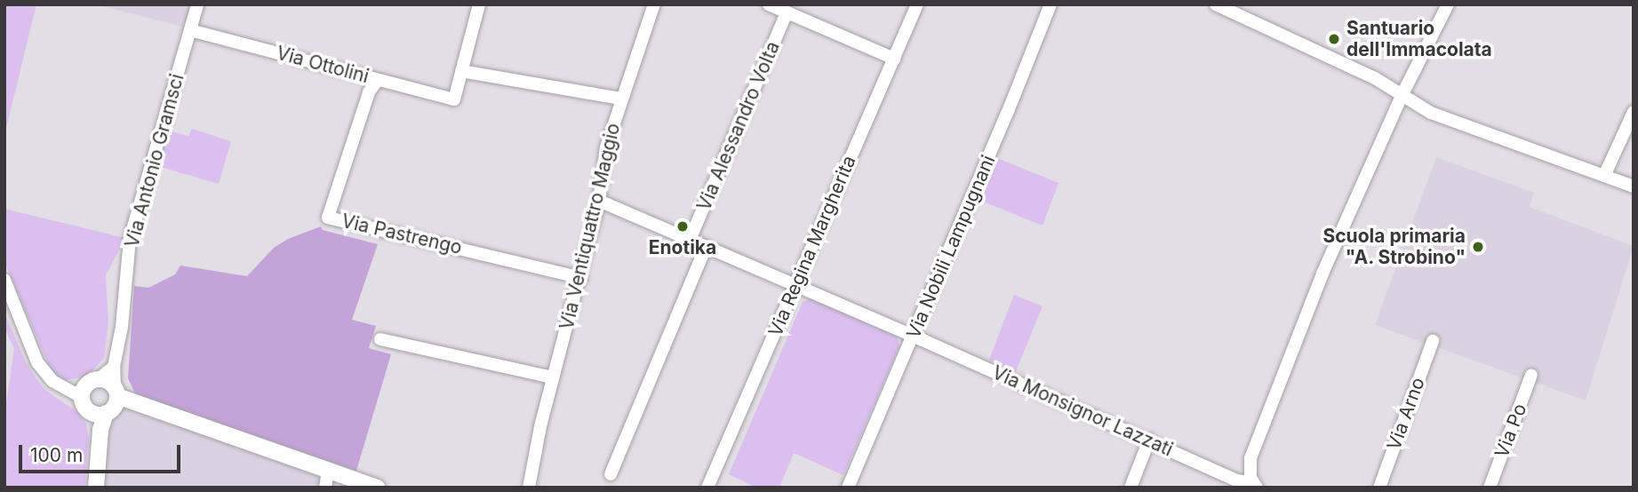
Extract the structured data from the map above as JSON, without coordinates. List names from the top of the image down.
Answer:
{
  "streets": {
    "street": [
      "Via Ottolini",
      "Via Alessandro Volta",
      "Via Antonio Gramsci",
      "Via Ventiquattro Maggio",
      "Via Pastrengo",
      "Via Regina Margherita",
      "Via Nobili Lampugnani",
      "Via Monsignor Lazzati",
      "Via Arno",
      "Via Po"
    ]
  },
  "crossings": [
    ["Via Ottolini", "Via Antonio Gramsci"],
    ["Via Ottolini", "Via Pastrengo"],
    ["Via Alessandro Volta", "Via Monsignor Lazzati"],
    ["Via Ventiquattro Maggio", "Via Pastrengo"],
    ["Via Ventiquattro Maggio", "Via Monsignor Lazzati"],
    ["Via Regina Margherita", "Via Monsignor Lazzati"],
    ["Via Nobili Lampugnani", "Via Monsignor Lazzati"]
  ],
  "places": ["Santuario dell'Immacolata", "Enotika", "Scuola primaria \"A. Strobino\""],
  "scale_bar": "100 m"
}
